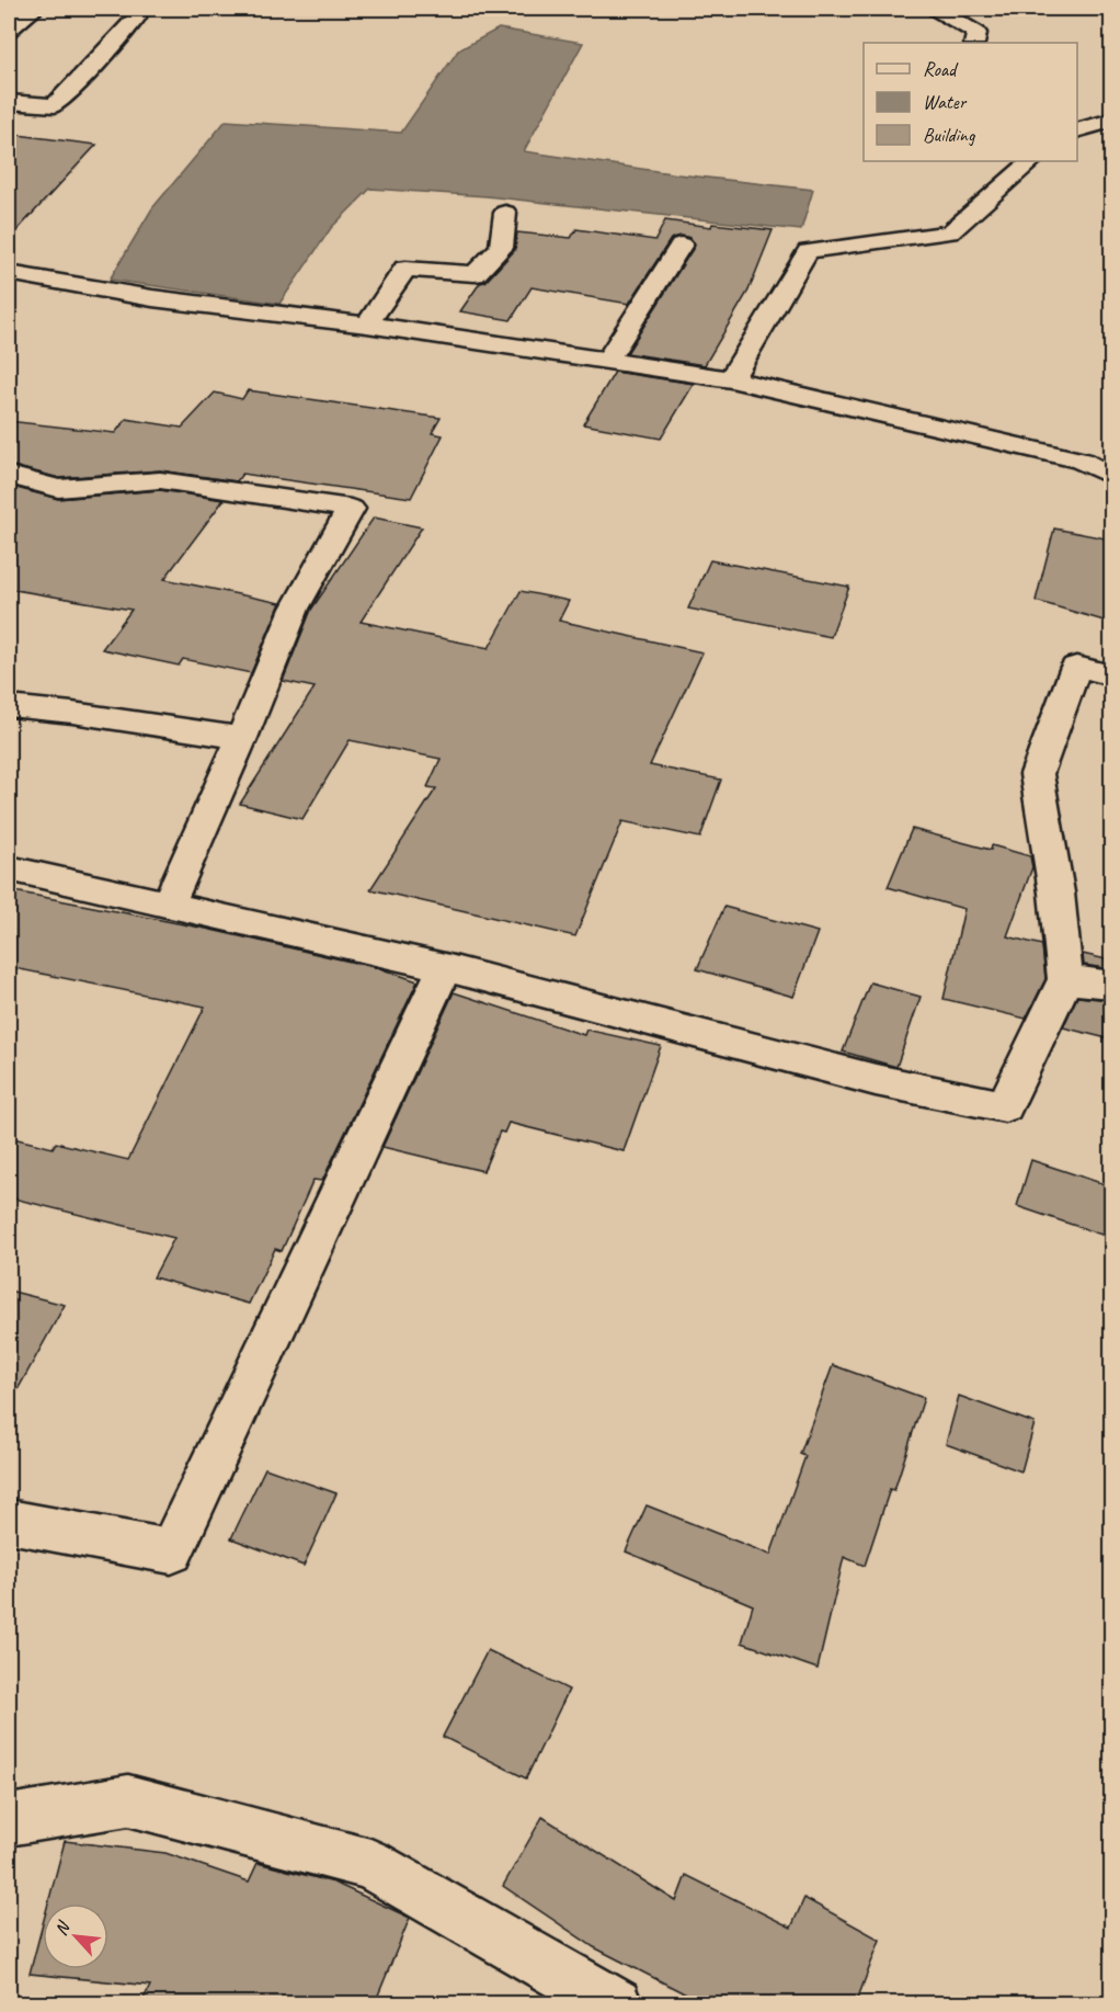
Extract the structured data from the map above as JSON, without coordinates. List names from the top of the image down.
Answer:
{
  "legend": ["Road", "Water", "Building"],
  "north": "top left"
}
